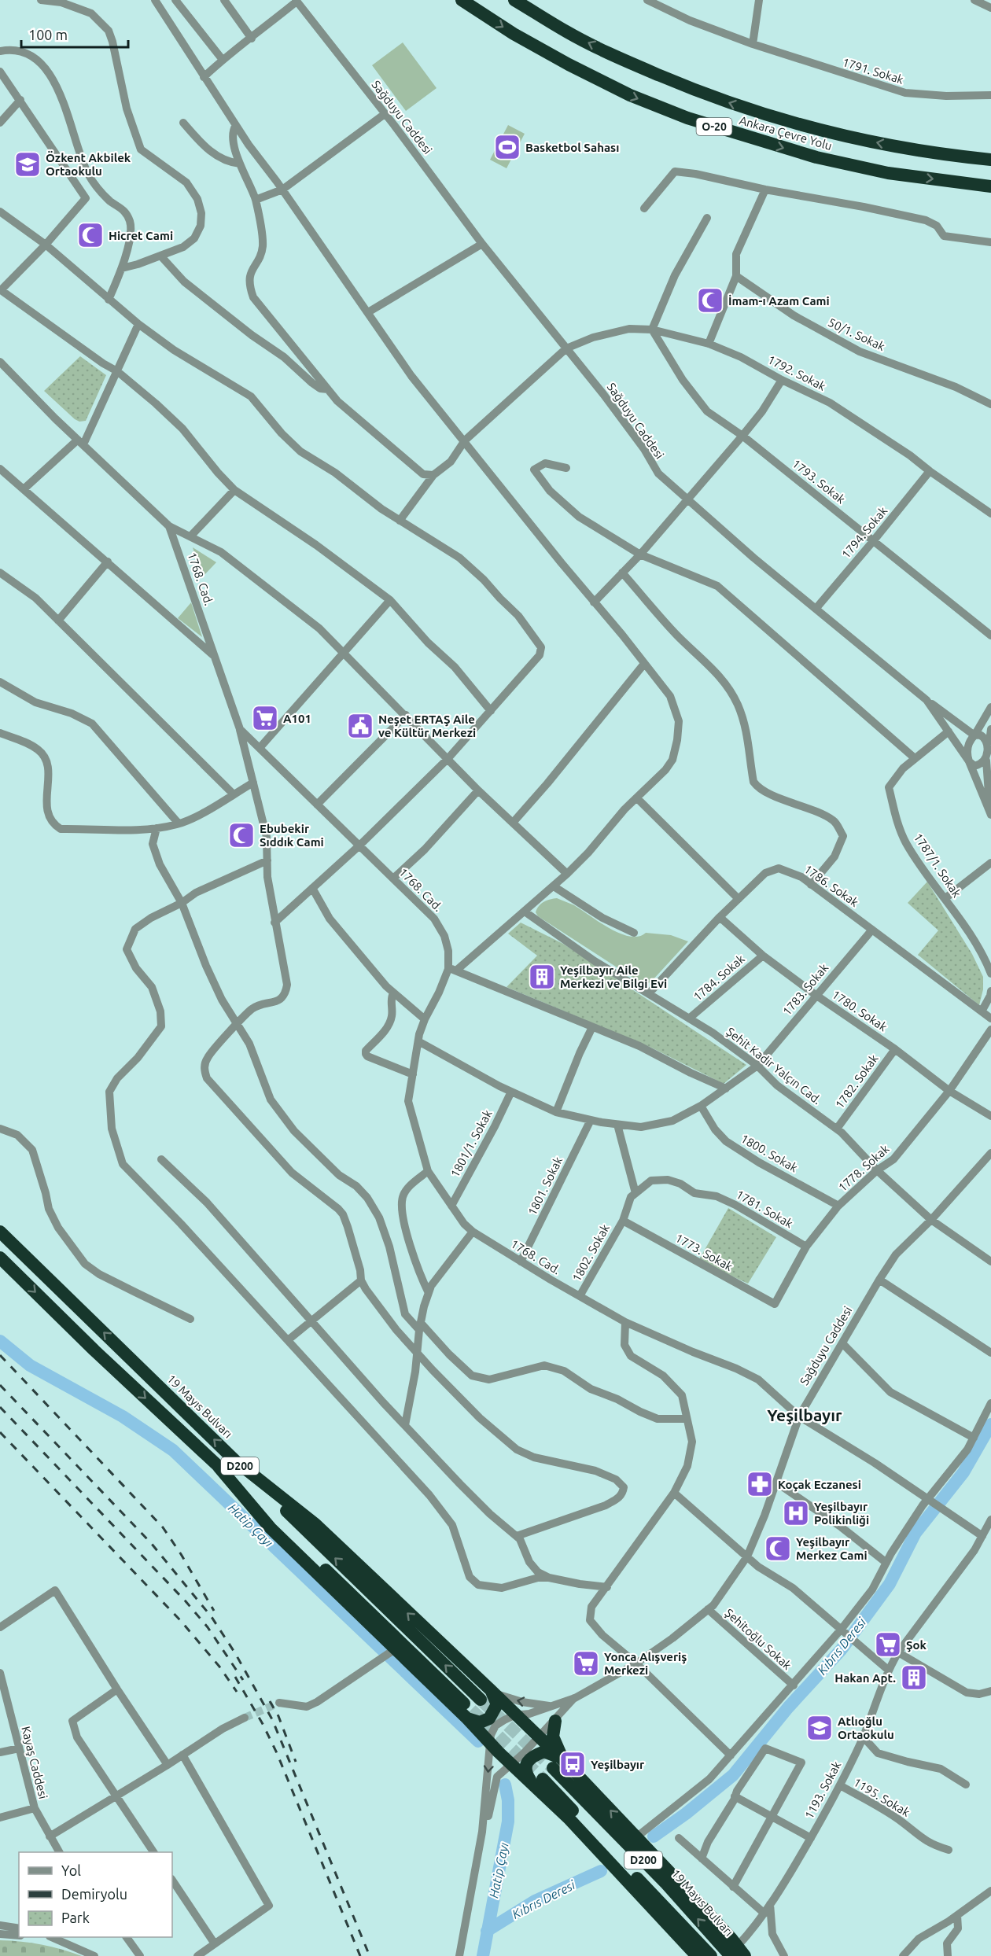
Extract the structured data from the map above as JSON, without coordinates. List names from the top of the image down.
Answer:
{
  "streets": {
    "highway": [
      "O-20",
      "Ankara Çevre Yolu",
      "19 Mayıs Bulvarı",
      "D200"
    ],
    "street": [
      "1791. Sokak",
      "Sağduyu Caddesi",
      "50/1. Sokak",
      "1792. Sokak",
      "1793. Sokak",
      "1794. Sokak",
      "1768. Cad.",
      "1787/1. Sokak",
      "1786. Sokak",
      "1784. Sokak",
      "1783. Sokak",
      "1780. Sokak",
      "Şehit Kadir Yalçın Cad.",
      "1782. Sokak",
      "1801/1. Sokak",
      "1800. Sokak",
      "1778. Sokak",
      "1801. Sokak",
      "1781. Sokak",
      "1773. Sokak",
      "1802. Sokak",
      "Şehitoğlu Sokak",
      "Kayaş Caddesi",
      "1193. Sokak",
      "1195. Sokak"
    ]
  },
  "crossings": [
    ["Sağduyu Caddesi", "1792. Sokak"],
    ["Sağduyu Caddesi", "1794. Sokak"],
    ["Sağduyu Caddesi", "1768. Cad."],
    ["Sağduyu Caddesi", "1787/1. Sokak"],
    ["Sağduyu Caddesi", "Şehit Kadir Yalçın Cad."],
    ["Sağduyu Caddesi", "Şehitoğlu Sokak"],
    ["1792. Sokak", "1793. Sokak"],
    ["1792. Sokak", "1794. Sokak"],
    ["1793. Sokak", "1794. Sokak"],
    ["1768. Cad.", "1783. Sokak"],
    ["1768. Cad.", "1801/1. Sokak"],
    ["1768. Cad.", "1801. Sokak"],
    ["1768. Cad.", "1802. Sokak"],
    ["1768. Cad.", "1193. Sokak"],
    ["1786. Sokak", "1783. Sokak"],
    ["1786. Sokak", "1780. Sokak"],
    ["1786. Sokak", "Şehit Kadir Yalçın Cad."],
    ["1784. Sokak", "1780. Sokak"],
    ["1784. Sokak", "Şehit Kadir Yalçın Cad."],
    ["1783. Sokak", "1780. Sokak"],
    ["1783. Sokak", "Şehit Kadir Yalçın Cad."],
    ["1783. Sokak", "1801/1. Sokak"],
    ["1783. Sokak", "1800. Sokak"],
    ["1783. Sokak", "1801. Sokak"],
    ["1780. Sokak", "1782. Sokak"],
    ["1780. Sokak", "1778. Sokak"],
    ["Şehit Kadir Yalçın Cad.", "1782. Sokak"],
    ["Şehit Kadir Yalçın Cad.", "1778. Sokak"],
    ["1800. Sokak", "1778. Sokak"],
    ["1778. Sokak", "1781. Sokak"],
    ["1778. Sokak", "1773. Sokak"],
    ["1781. Sokak", "1773. Sokak"],
    ["1781. Sokak", "1802. Sokak"],
    ["1773. Sokak", "1802. Sokak"],
    ["19 Mayıs Bulvarı", "1193. Sokak"],
    ["1193. Sokak", "1195. Sokak"]
  ],
  "districts": ["Yeşilbayır"],
  "water": ["Hatip Çayı", "Kıbrıs Deresi"],
  "places": {
    "sports": ["Basketbol Sahası"],
    "school or university": ["Özkent Akbilek Ortaokulu", "Atlıoğlu Ortaokulu"],
    "mosque": [
      "Hicret Cami",
      "İmam-ı Azam Cami",
      "Ebubekir Sıddık Cami",
      "Yeşilbayır Merkez Cami"
    ],
    "supermarket": ["A101", "Şok", "Yonca Alışveriş Merkezi"],
    "public building": ["Neşet ERTAŞ Aile ve Kültür Merkezi"],
    "building": ["Yeşilbayır Aile Merkezi ve Bilgi Evi", "Hakan Apt."],
    "pharmacy": ["Koçak Eczanesi"],
    "hospital": ["Yeşilbayır Polikinliği"],
    "bus stop": ["Yeşilbayır"]
  },
  "legend": ["Yol", "Demiryolu", "Park"],
  "scale_bar": "100 m"
}
